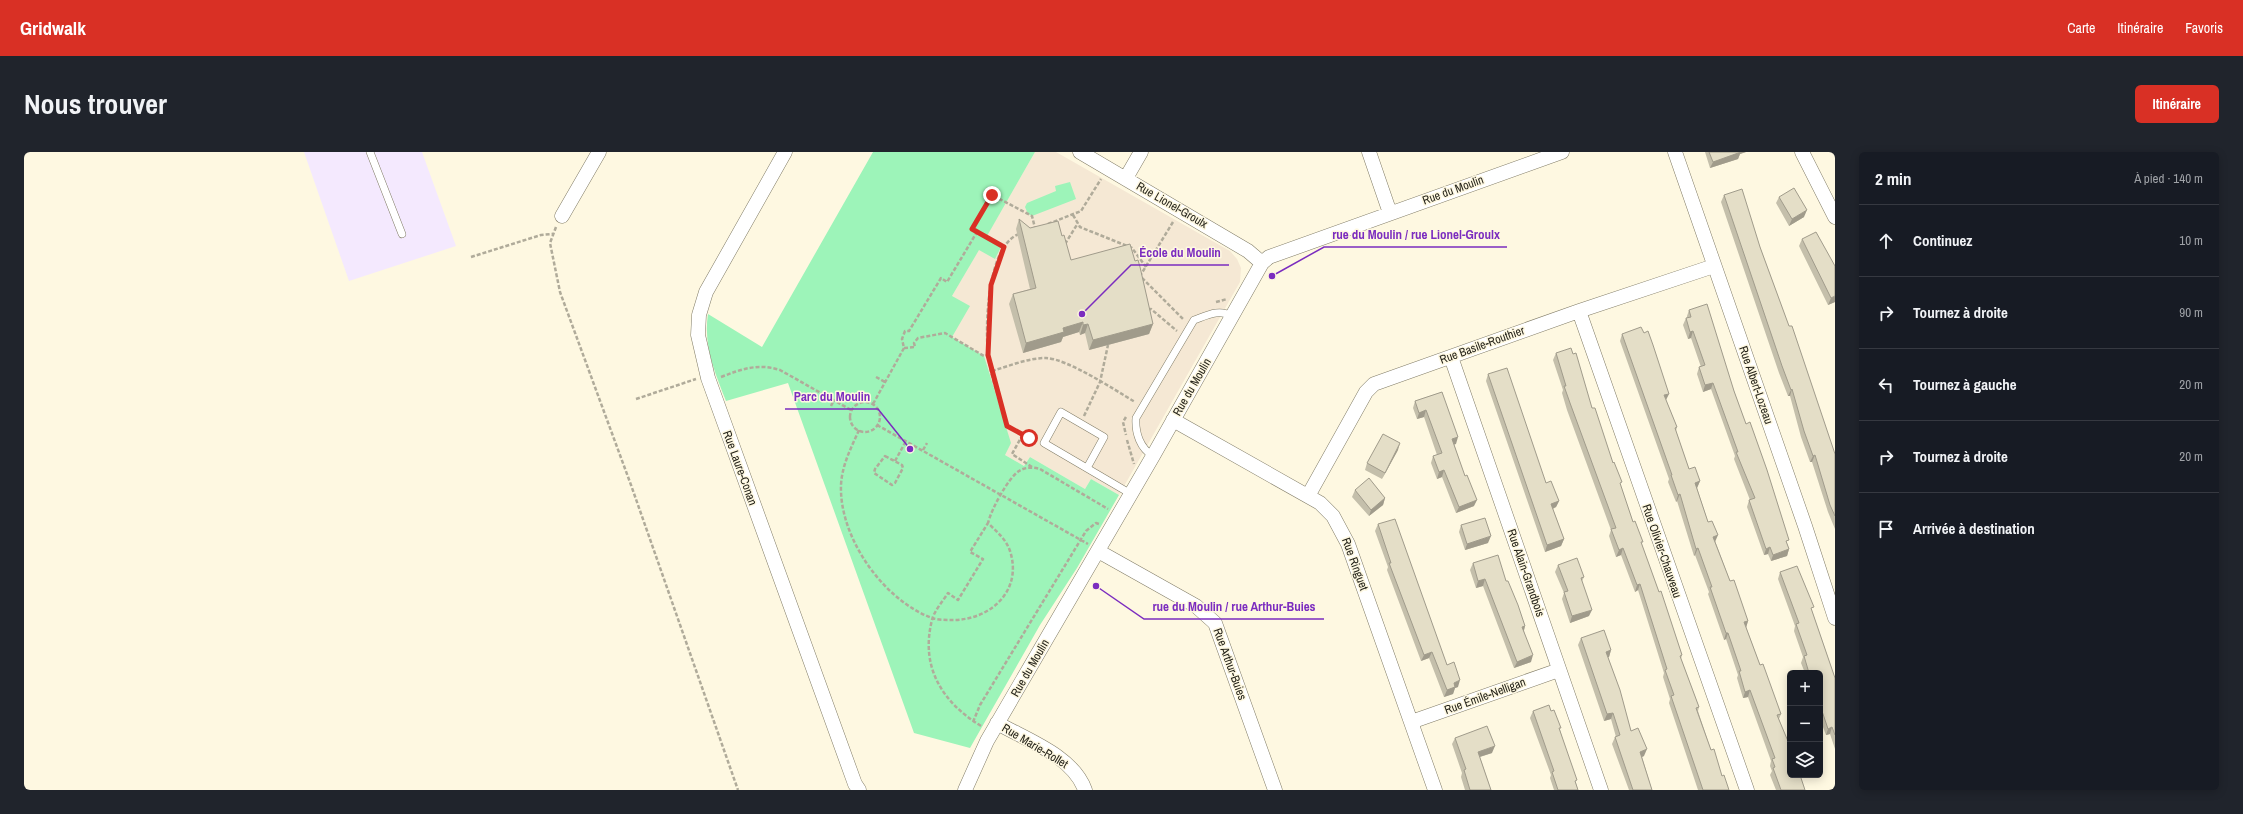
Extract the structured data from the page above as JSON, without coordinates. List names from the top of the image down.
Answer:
{
  "streets": {
    "street": [
      "Rue du Moulin",
      "Rue Lionel-Groulx",
      "Rue Basile-Routhier",
      "Rue Albert-Lozeau",
      "Rue Laure-Conan",
      "Rue Olivier-Chauveau",
      "Rue Ringuet",
      "Rue Alain-Grandbois",
      "Rue Arthur-Buies",
      "Rue Émile-Nelligan",
      "Rue Marie-Rollet"
    ]
  },
  "crossings": [
    ["Rue du Moulin", "Rue Lionel-Groulx"],
    ["Rue du Moulin", "Rue Ringuet"],
    ["Rue du Moulin", "Rue Arthur-Buies"],
    ["Rue du Moulin", "Rue Marie-Rollet"],
    ["Rue Basile-Routhier", "Rue Albert-Lozeau"],
    ["Rue Basile-Routhier", "Rue Olivier-Chauveau"],
    ["Rue Basile-Routhier", "Rue Ringuet"],
    ["Rue Basile-Routhier", "Rue Alain-Grandbois"],
    ["Rue Ringuet", "Rue Émile-Nelligan"],
    ["Rue Alain-Grandbois", "Rue Émile-Nelligan"]
  ],
  "places": [
    "rue du Moulin / rue Lionel-Groulx",
    "École du Moulin",
    "Parc du Moulin",
    "rue du Moulin / rue Arthur-Buies"
  ],
  "page": {
    "header": "Gridwalk",
    "nav": ["Carte", "Itinéraire", "Favoris"],
    "title": "Nous trouver",
    "buttons": "Itinéraire",
    "heading": ["2 min", "À pied · 140 m"],
    "list": [
      ["Continuez", "10 m"],
      ["Tournez à droite", "90 m"],
      ["Tournez à gauche", "20 m"],
      ["Tournez à droite", "20 m"],
      "Arrivée à destination"
    ],
    "map_buttons": ["+", "−"]
  }
}
